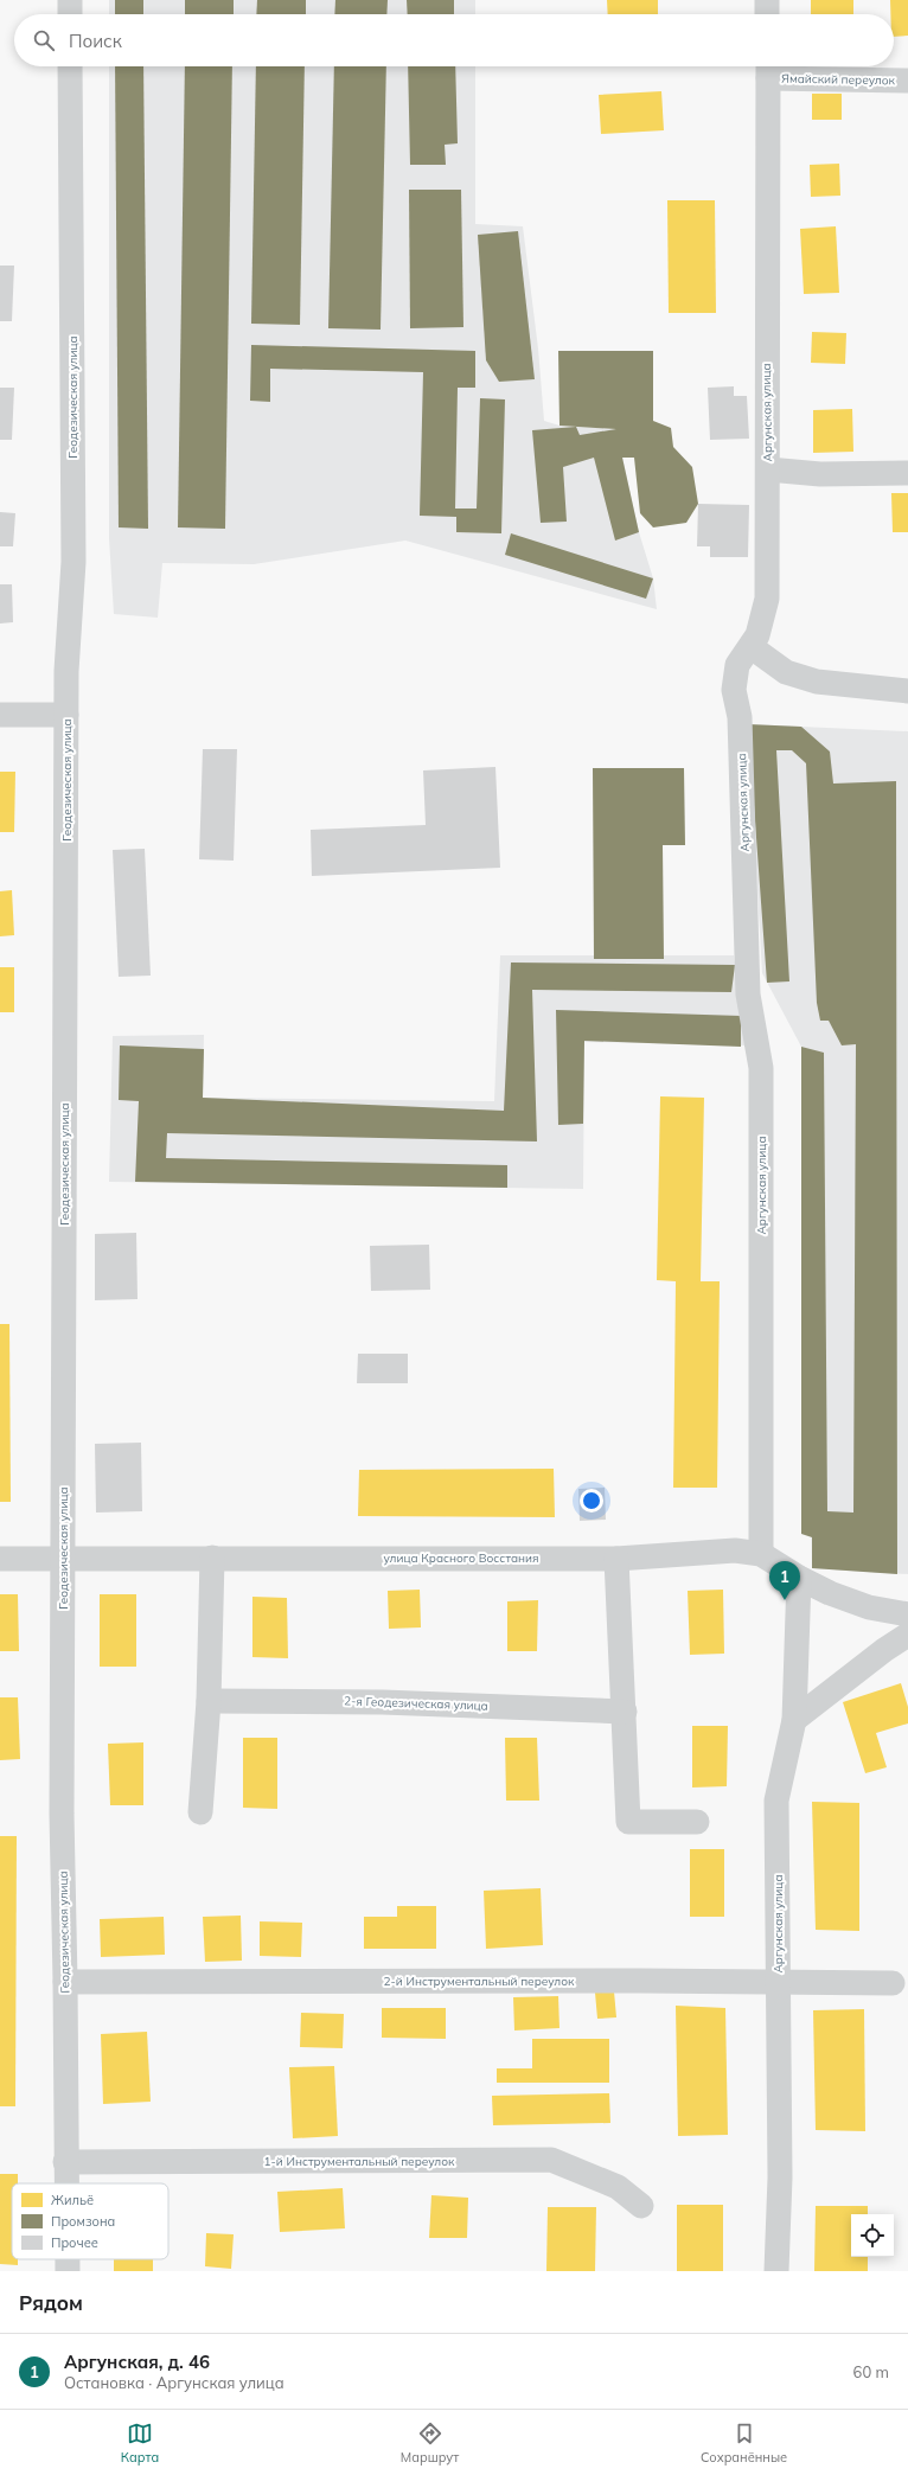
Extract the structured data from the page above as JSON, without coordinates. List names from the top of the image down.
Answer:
{
  "streets": {
    "street": [
      "Ямайский переулок",
      "Геодезическая улица",
      "Аргунская улица",
      "улица Красного Восстания",
      "2-я Геодезическая улица",
      "2-й Инструментальный переулок",
      "1-й Инструментальный переулок"
    ]
  },
  "crossings": [
    ["Ямайский переулок", "Аргунская улица"],
    ["Геодезическая улица", "улица Красного Восстания"],
    ["Геодезическая улица", "2-й Инструментальный переулок"],
    ["Геодезическая улица", "1-й Инструментальный переулок"],
    ["Аргунская улица", "улица Красного Восстания"],
    ["Аргунская улица", "2-й Инструментальный переулок"]
  ],
  "legend": ["Жильё", "Промзона", "Прочее"],
  "page": {
    "search": "Поиск",
    "pins": "1",
    "heading": "Рядом",
    "list": [
      {
        "mark": "1",
        "name": "Аргунская, д. 46",
        "note": "Остановка · Аргунская улица",
        "value": "60 m"
      }
    ],
    "nav": ["Карта", "Маршрут", "Сохранённые"]
  }
}
